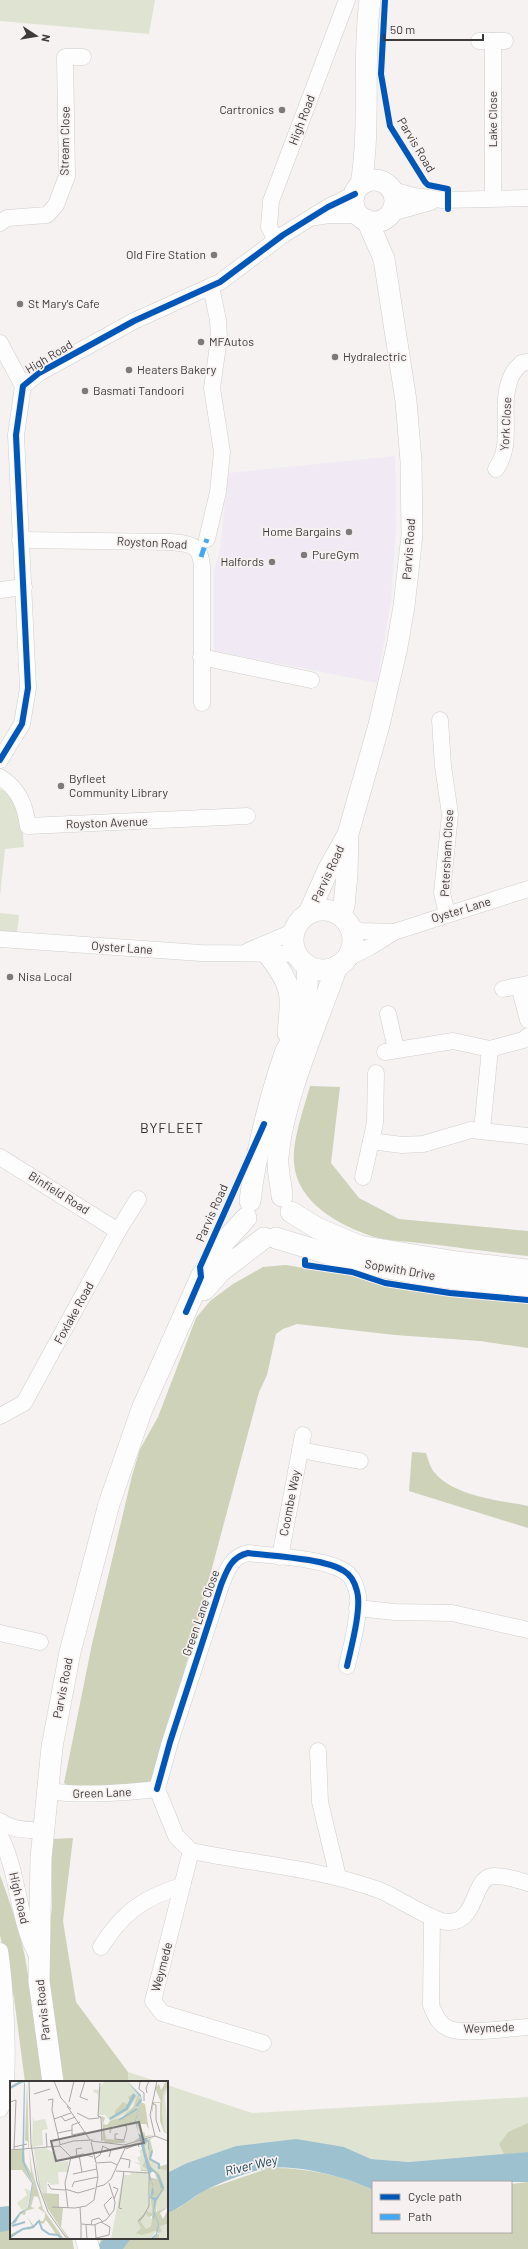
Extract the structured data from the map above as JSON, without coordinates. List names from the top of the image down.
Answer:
{
  "streets": {
    "main road": ["Parvis Road", "Sopwith Drive"],
    "street": [
      "Lake Close",
      "High Road",
      "Stream Close",
      "York Close",
      "Royston Road",
      "Royston Avenue",
      "Petersham Close",
      "Oyster Lane",
      "Binfield Road",
      "Foxlake Road",
      "Coombe Way",
      "Green Lane Close",
      "Green Lane",
      "Weymede"
    ]
  },
  "crossings": [
    ["High Road", "Parvis Road"],
    ["High Road", "Royston Road"],
    ["Parvis Road", "Oyster Lane"],
    ["Parvis Road", "Sopwith Drive"],
    ["Parvis Road", "Green Lane"],
    ["Petersham Close", "Oyster Lane"],
    ["Binfield Road", "Foxlake Road"],
    ["Coombe Way", "Green Lane Close"],
    ["Green Lane Close", "Green Lane"]
  ],
  "districts": ["BYFLEET"],
  "water": ["River Wey"],
  "places": [
    "Cartronics",
    "Old Fire Station",
    "St Mary's Cafe",
    "MFAutos",
    "Hydralectric",
    "Heaters Bakery",
    "Basmati Tandoori",
    "Home Bargains",
    "PureGym",
    "Halfords",
    "Byfleet Community Library",
    "Nisa Local"
  ],
  "legend": ["Cycle path", "Path"],
  "scale_bar": "50 m",
  "north": "right"
}
